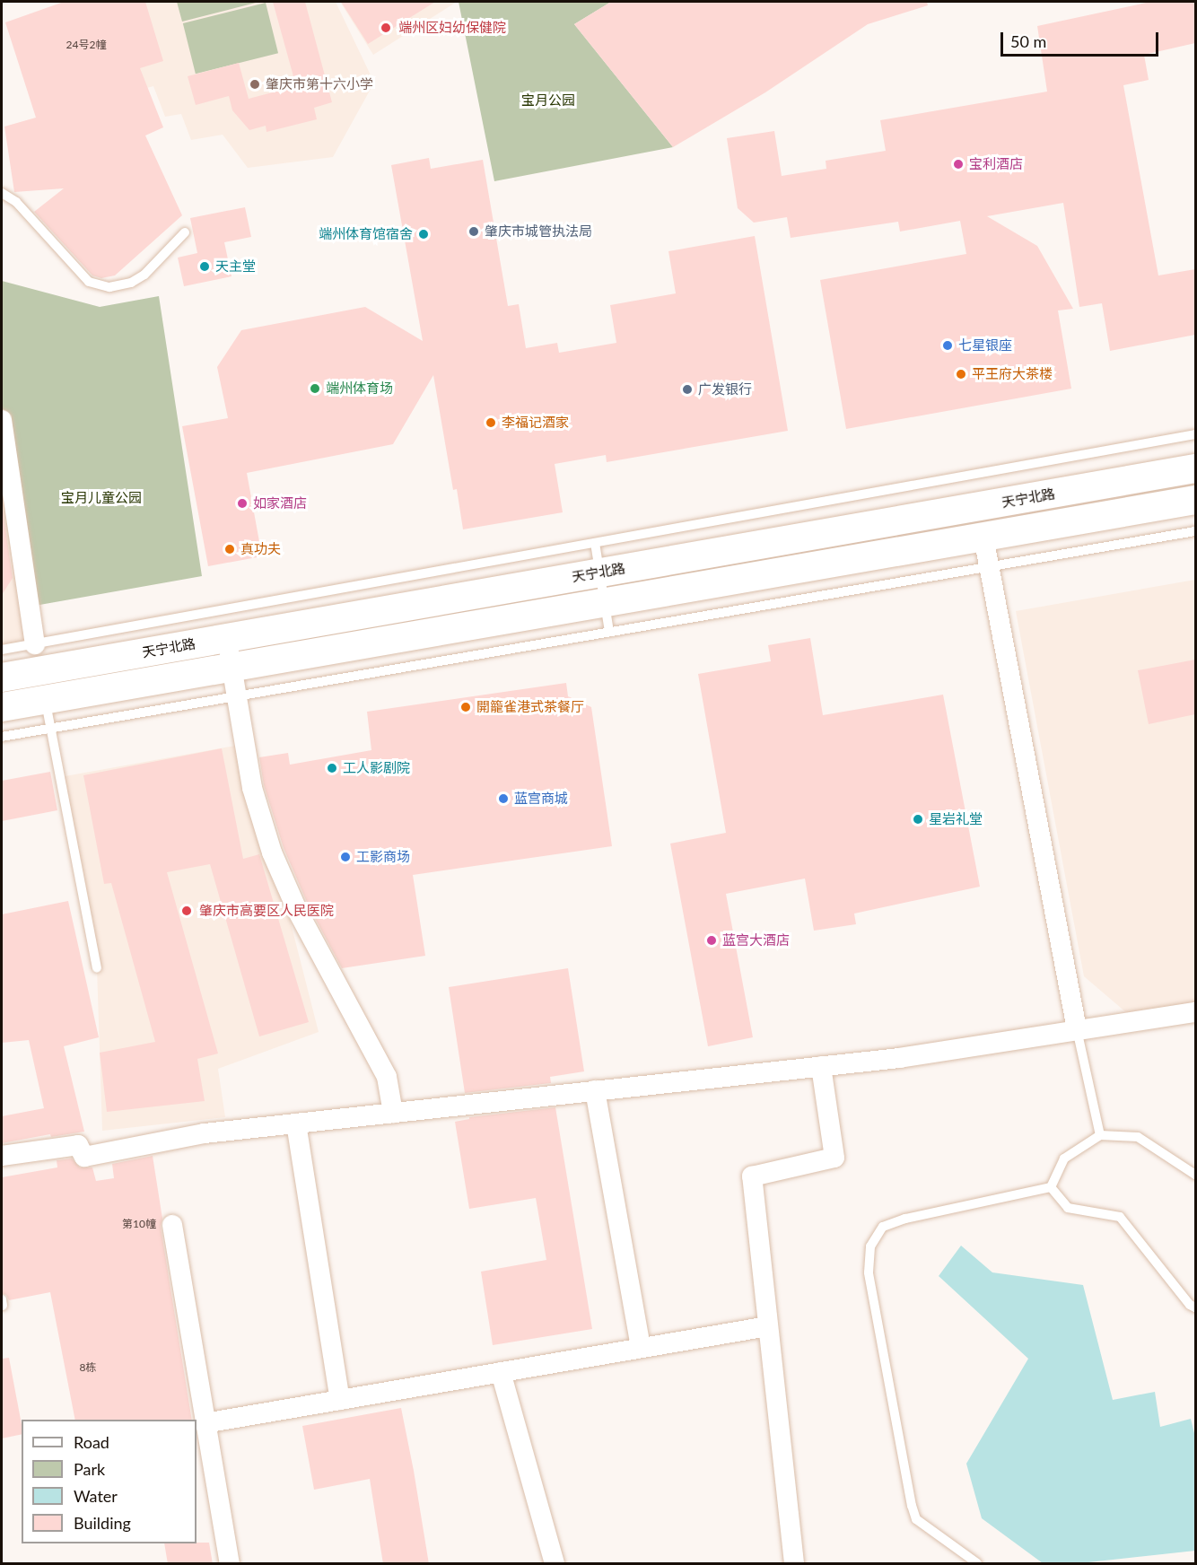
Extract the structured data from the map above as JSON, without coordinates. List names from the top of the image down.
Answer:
{
  "streets": {
    "main road": ["天宁北路"]
  },
  "parks": ["宝月公园", "宝月儿童公园"],
  "places": [
    "端州区妇幼保健院",
    "肇庆市第十六小学",
    "宝利酒店",
    "肇庆市城管执法局",
    "端州体育馆宿舍",
    "天主堂",
    "七星银座",
    "平王府大茶楼",
    "端州体育场",
    "广发银行",
    "李福记酒家",
    "如家酒店",
    "真功夫",
    "開籠雀港式茶餐厅",
    "工人影剧院",
    "蓝宫商城",
    "星岩礼堂",
    "工影商场",
    "肇庆市高要区人民医院",
    "蓝宫大酒店"
  ],
  "house_numbers": ["24号2幢", "第10幢", "8栋"],
  "legend": [
    "Road",
    "Park",
    "Water",
    "Building"
  ],
  "scale_bar": "50 m"
}
